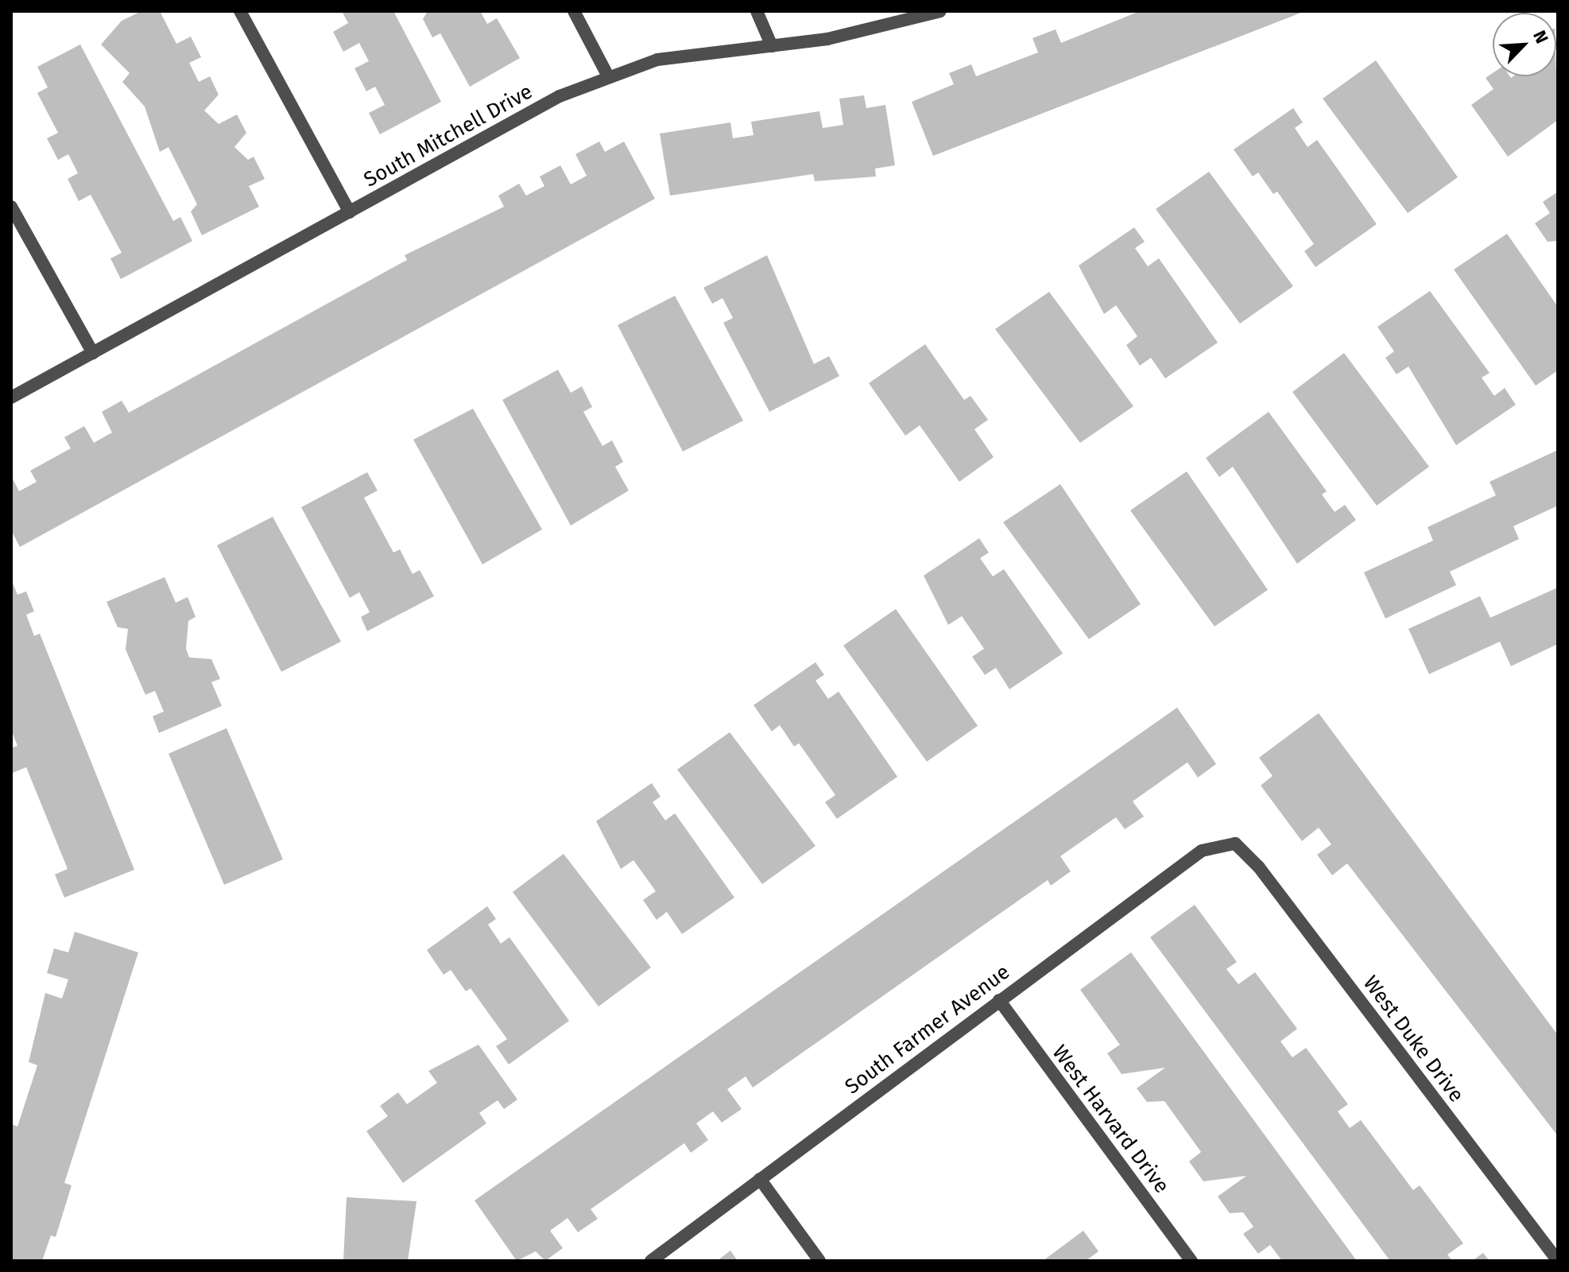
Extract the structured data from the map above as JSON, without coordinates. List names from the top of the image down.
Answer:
{
  "streets": {
    "street": [
      "South Mitchell Drive",
      "South Farmer Avenue",
      "West Duke Drive",
      "West Harvard Drive"
    ]
  },
  "crossings": [
    ["South Farmer Avenue", "West Duke Drive"],
    ["South Farmer Avenue", "West Harvard Drive"]
  ],
  "north": "top right"
}
